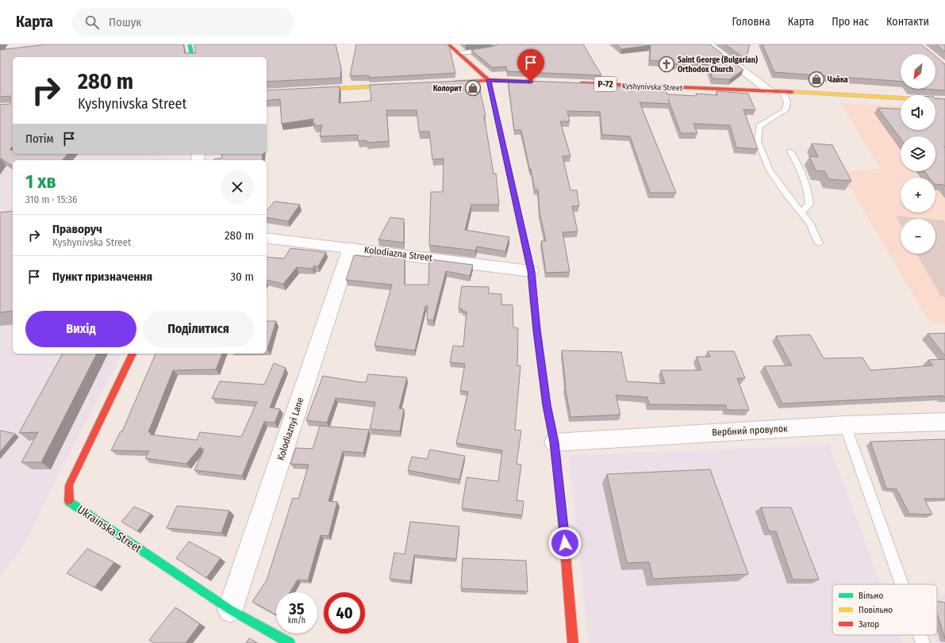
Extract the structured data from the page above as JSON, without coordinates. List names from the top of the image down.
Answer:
{
  "streets": {
    "street": [
      "Р-72",
      "Kyshynivska Street",
      "Kolodiazna Street",
      "Kolodiaznyi Lane",
      "Вербний провулок",
      "Ukrainska Street"
    ]
  },
  "crossings": [
    ["Kolodiazna Street", "Kolodiaznyi Lane"],
    ["Kolodiaznyi Lane", "Ukrainska Street"]
  ],
  "places": {
    "church": ["Saint George (Bulgarian) Orthodox Church"],
    "shop": ["Чайка", "Колорит"]
  },
  "legend": ["Вільно", "Повільно", "Затор"],
  "north": "bottom left",
  "page": {
    "header": "Карта",
    "search": "Пошук",
    "nav": [
      "Головна",
      "Карта",
      "Про нас",
      "Контакти"
    ],
    "map_buttons": ["+", "−"],
    "turn": ["280 m", "Kyshynivska Street"],
    "then": "Потім",
    "heading": ["1 хв", "310 m · 15:36"],
    "list": [
      {
        "name": "Праворуч",
        "note": "Kyshynivska Street",
        "value": "280 m"
      },
      {
        "name": "Пункт призначення",
        "value": "30 m"
      }
    ],
    "buttons": ["Вихід", "Поділитися"],
    "speed": "35 km/h",
    "limit": "40"
  }
}
